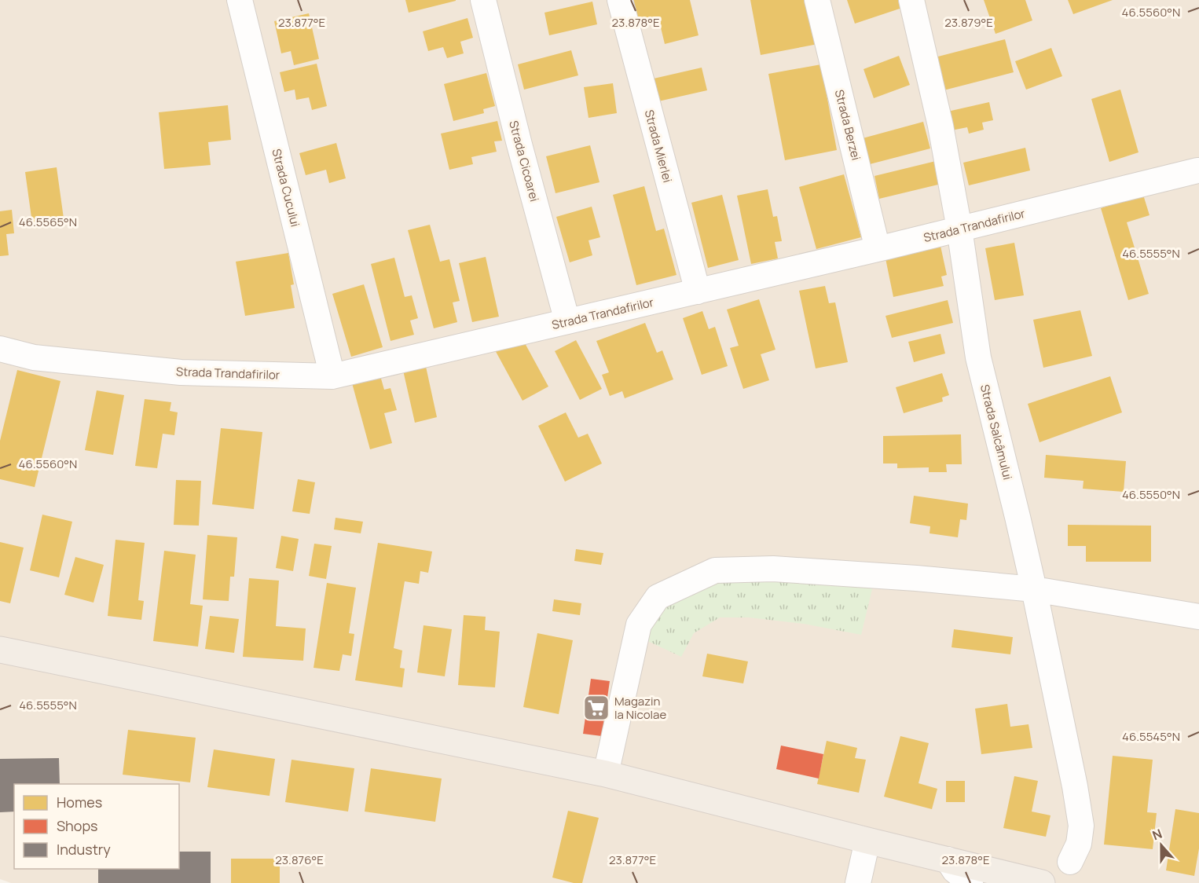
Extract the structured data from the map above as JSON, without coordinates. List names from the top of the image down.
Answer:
{
  "streets": {
    "street": [
      "Strada Berzei",
      "Strada Mierlei",
      "Strada Cicoarei",
      "Strada Cucului",
      "Strada Trandafirilor",
      "Strada Salcâmului"
    ]
  },
  "crossings": [
    ["Strada Berzei", "Strada Trandafirilor"],
    ["Strada Mierlei", "Strada Trandafirilor"],
    ["Strada Cicoarei", "Strada Trandafirilor"],
    ["Strada Cucului", "Strada Trandafirilor"],
    ["Strada Trandafirilor", "Strada Salcâmului"]
  ],
  "places": {
    "supermarket": ["Magazin la Nicolae"]
  },
  "legend": ["Homes", "Shops", "Industry"],
  "north": "top",
  "coordinates": [
    "46.5560°N",
    "23.877°E",
    "23.878°E",
    "23.879°E",
    "46.5565°N",
    "46.5555°N",
    "46.5550°N",
    "46.5545°N",
    "23.876°E"
  ]
}
